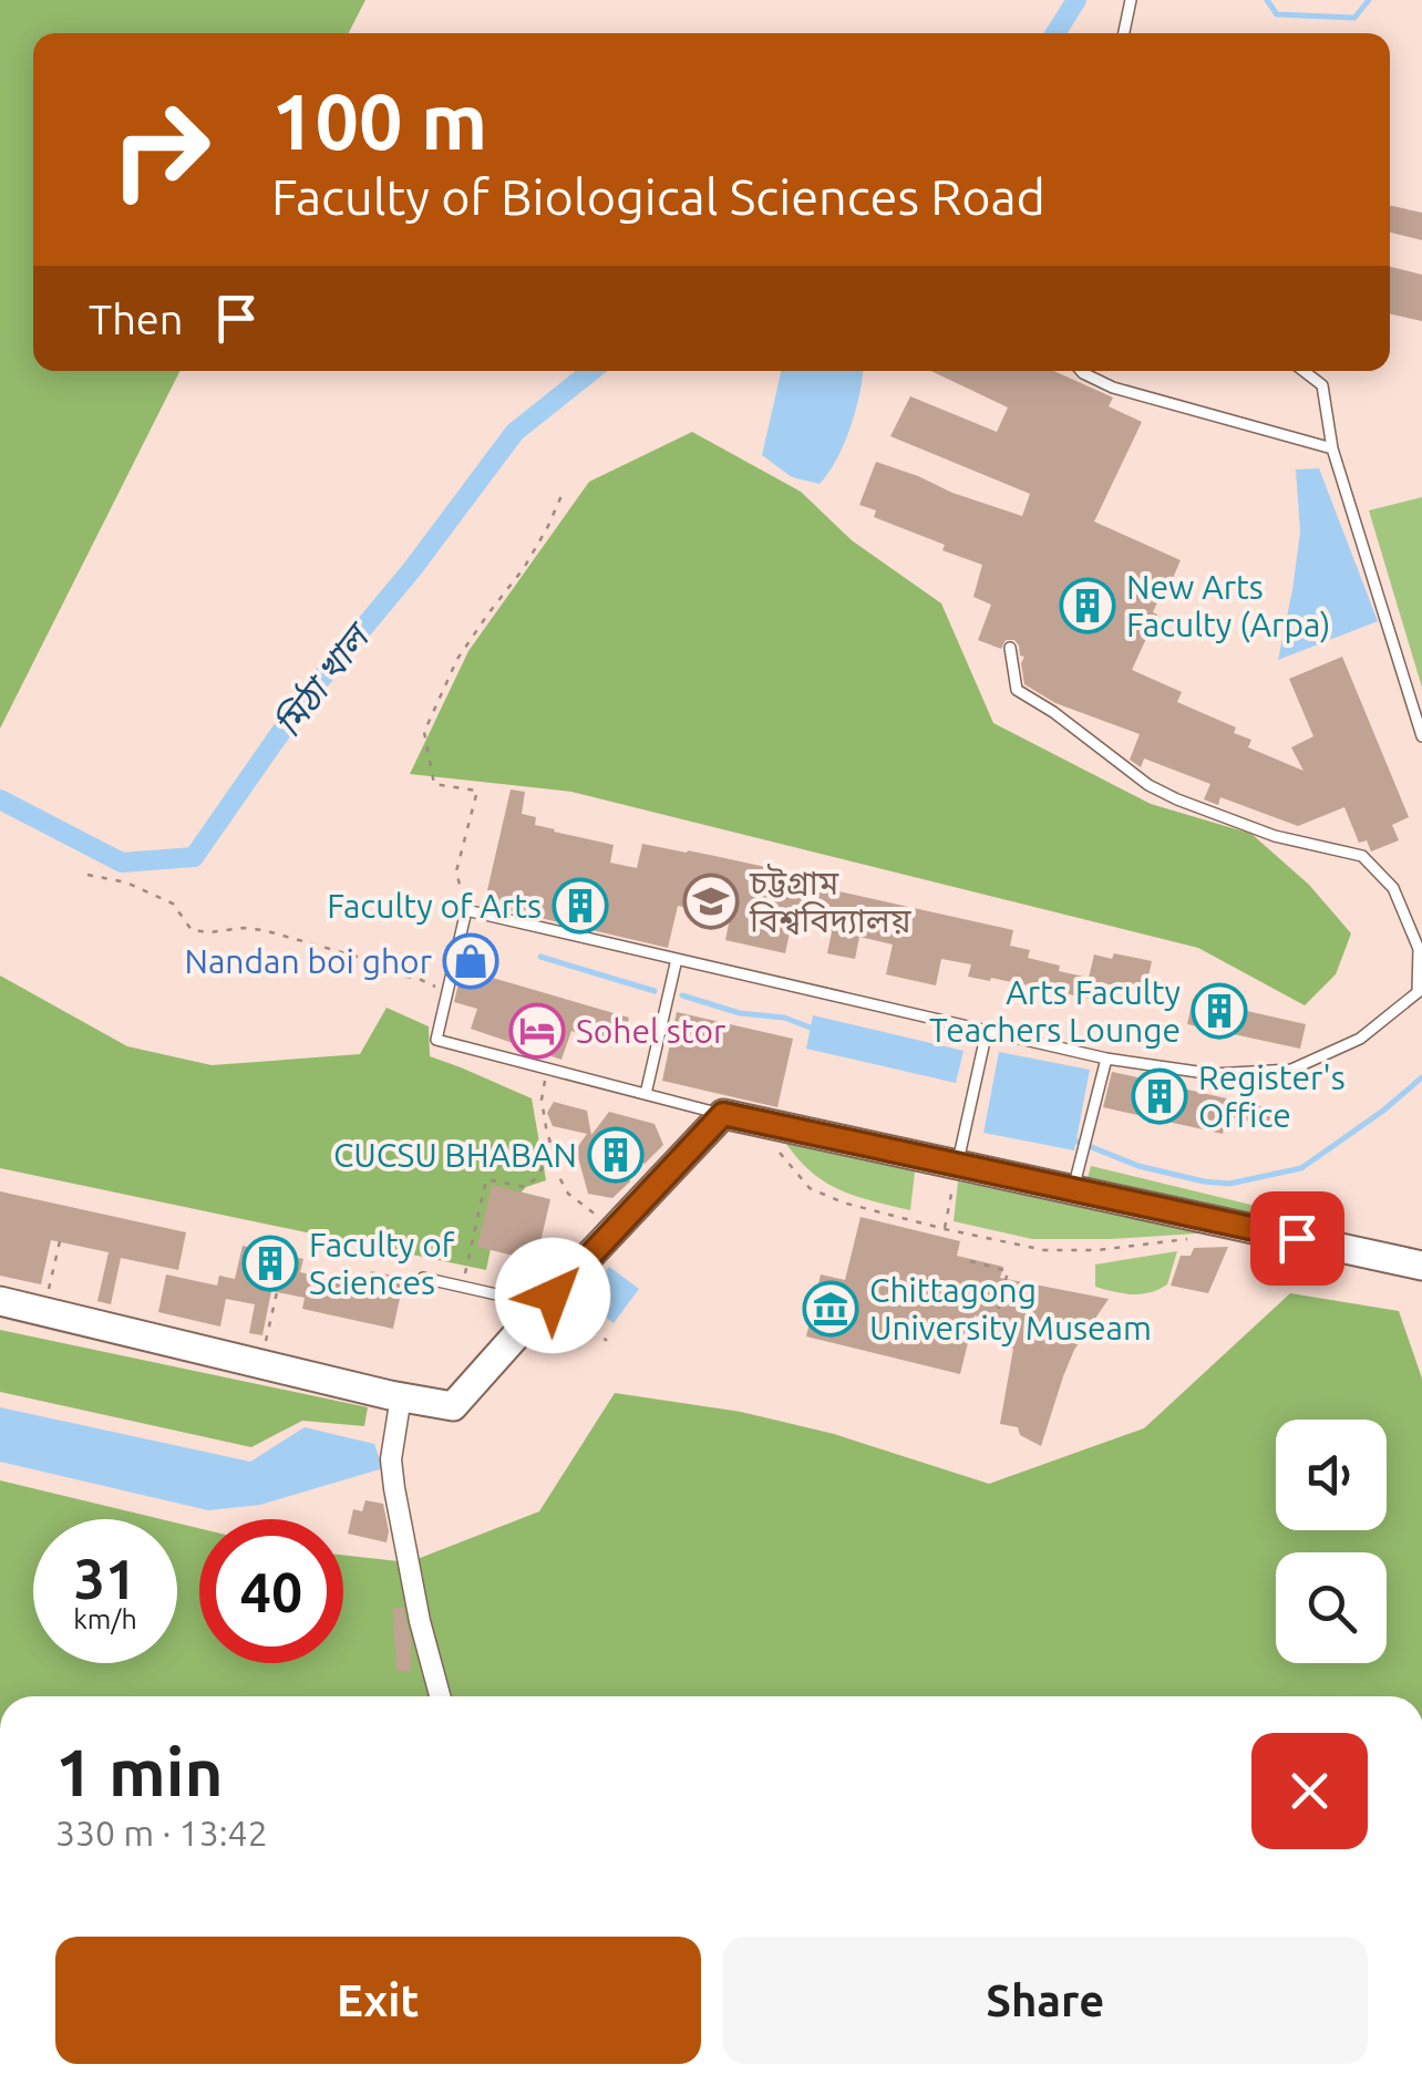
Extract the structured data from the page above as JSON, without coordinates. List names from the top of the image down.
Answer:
{
  "water": ["মিঠা খাল"],
  "places": {
    "building": [
      "New Arts Faculty (Arpa)",
      "Faculty of Arts",
      "Arts Faculty Teachers Lounge",
      "Register's Office",
      "CUCSU BHABAN",
      "Faculty of Sciences"
    ],
    "school or university": ["চট্টগ্রাম বিশ্ববিদ্যালয়"],
    "shop": ["Nandan boi ghor"],
    "hotel": ["Sohel stor"],
    "museum": ["Chittagong University Museam"]
  },
  "page": {
    "turn": ["100 m", "Faculty of Biological Sciences Road"],
    "then": "Then",
    "speed": "31 km/h",
    "limit": "40",
    "heading": ["1 min", "330 m · 13:42"],
    "buttons": ["Exit", "Share"]
  }
}
